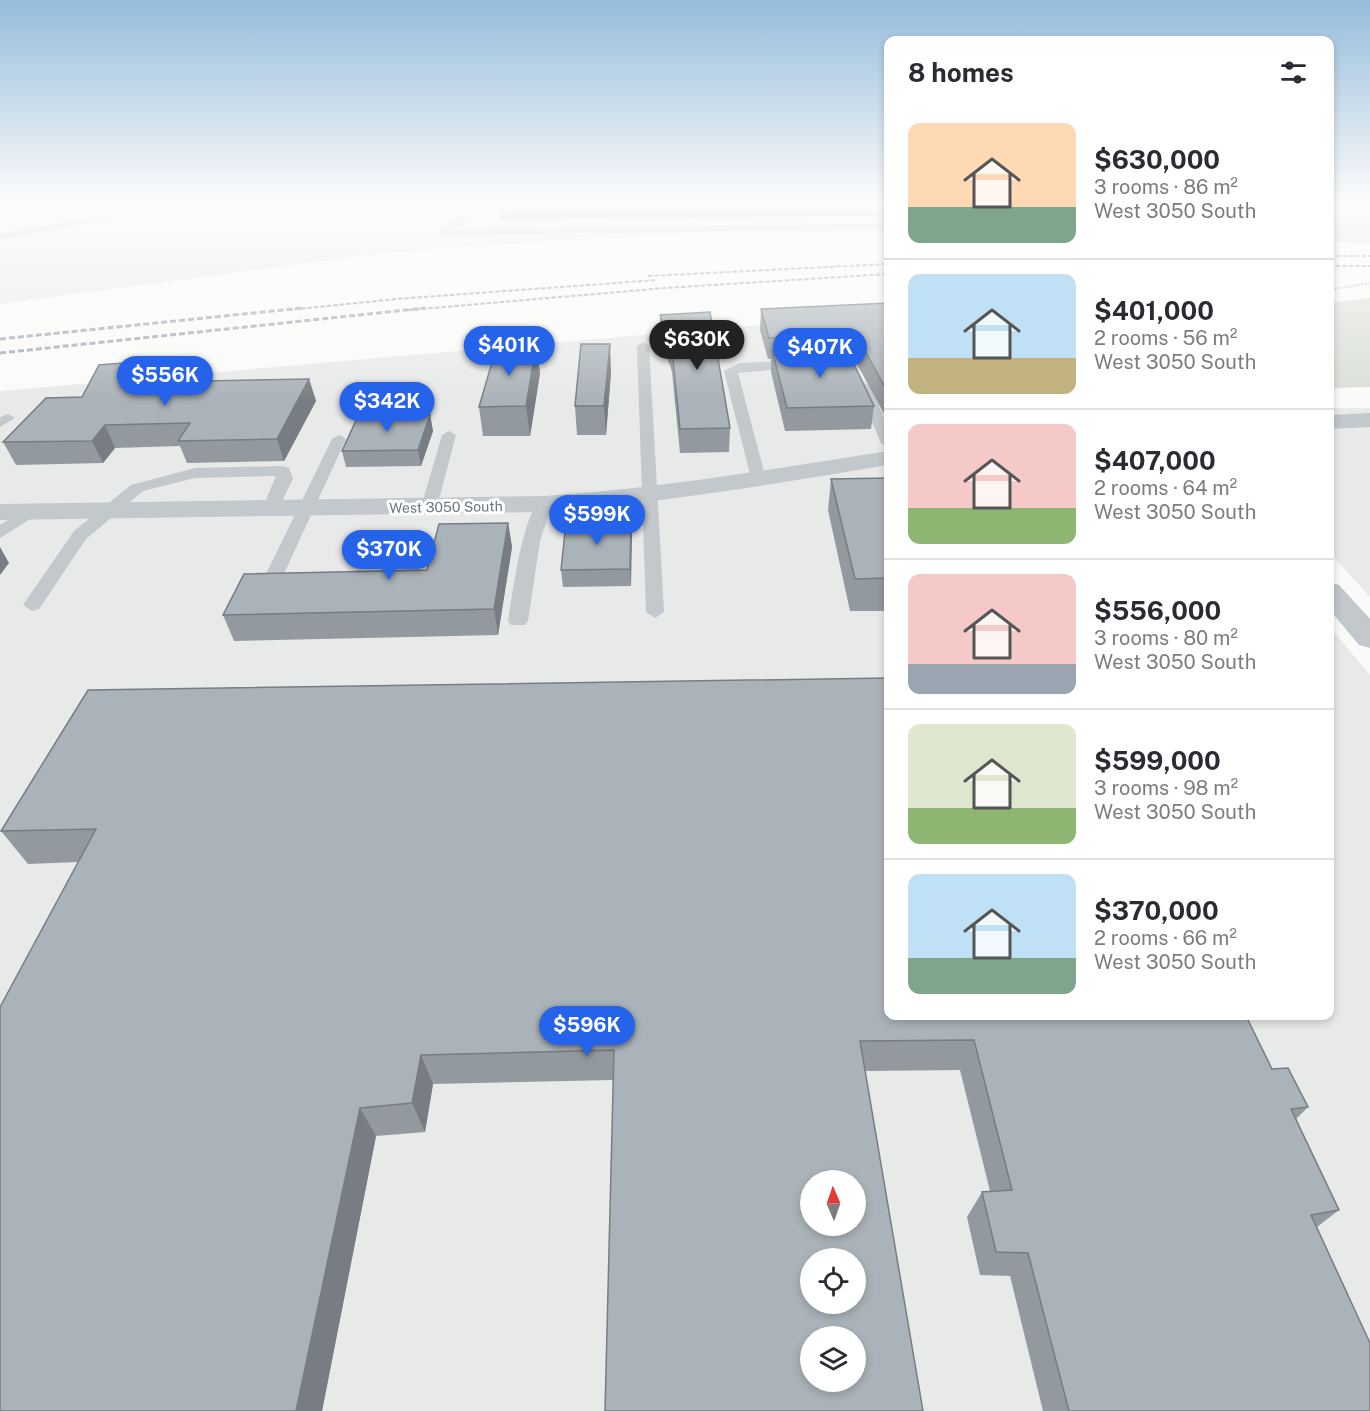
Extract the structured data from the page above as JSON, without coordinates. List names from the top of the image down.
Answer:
{
  "streets": {
    "street": ["West 3050 South"]
  },
  "north": "top",
  "page": {
    "heading": "8 homes",
    "list": [
      {
        "name": "$630,000",
        "note": "3 rooms · 86 m² · West 3050 South"
      },
      {
        "name": "$401,000",
        "note": "2 rooms · 56 m² · West 3050 South"
      },
      {
        "name": "$407,000",
        "note": "2 rooms · 64 m² · West 3050 South"
      },
      {
        "name": "$556,000",
        "note": "3 rooms · 80 m² · West 3050 South"
      },
      {
        "name": "$599,000",
        "note": "3 rooms · 98 m² · West 3050 South"
      },
      {
        "name": "$370,000",
        "note": "2 rooms · 66 m² · West 3050 South"
      }
    ],
    "price": [
      "$630K",
      "$401K",
      "$407K",
      "$556K",
      "$342K",
      "$599K",
      "$370K",
      "$596K"
    ]
  }
}
